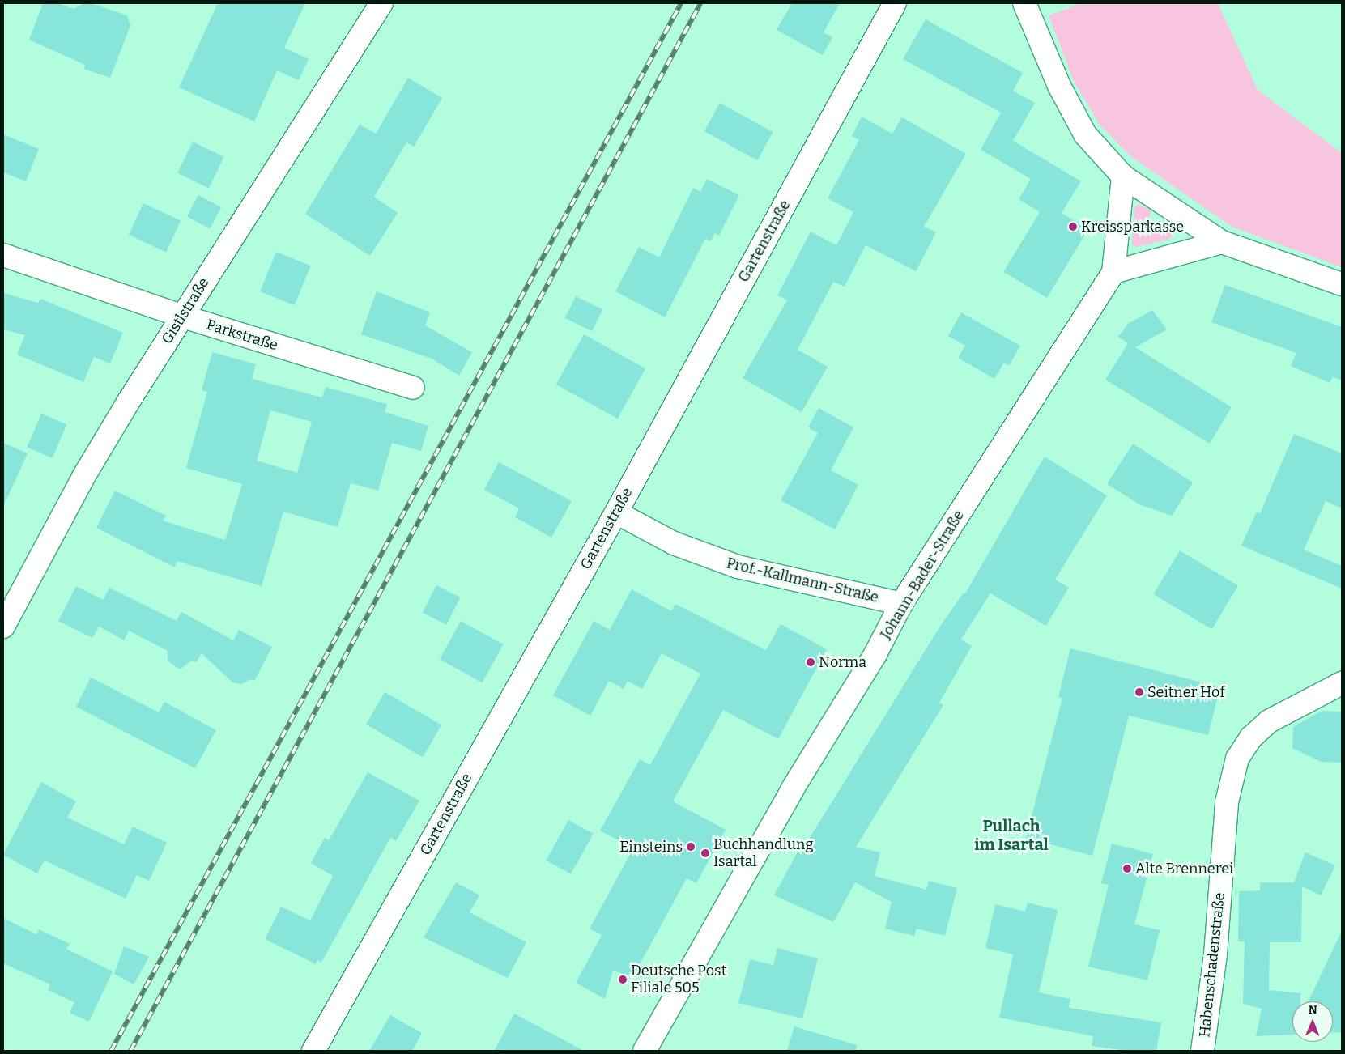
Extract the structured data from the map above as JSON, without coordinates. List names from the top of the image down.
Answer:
{
  "streets": {
    "street": [
      "Gartenstraße",
      "Gistlstraße",
      "Parkstraße",
      "Johann-Bader-Straße",
      "Prof.-Kallmann-Straße",
      "Habenschadenstraße"
    ]
  },
  "crossings": [
    ["Gartenstraße", "Prof.-Kallmann-Straße"],
    ["Gistlstraße", "Parkstraße"],
    ["Johann-Bader-Straße", "Prof.-Kallmann-Straße"]
  ],
  "districts": ["Pullach im Isartal"],
  "places": [
    "Kreissparkasse",
    "Norma",
    "Seitner Hof",
    "Einsteins",
    "Buchhandlung Isartal",
    "Alte Brennerei",
    "Deutsche Post Filiale 505"
  ],
  "north": "top"
}
